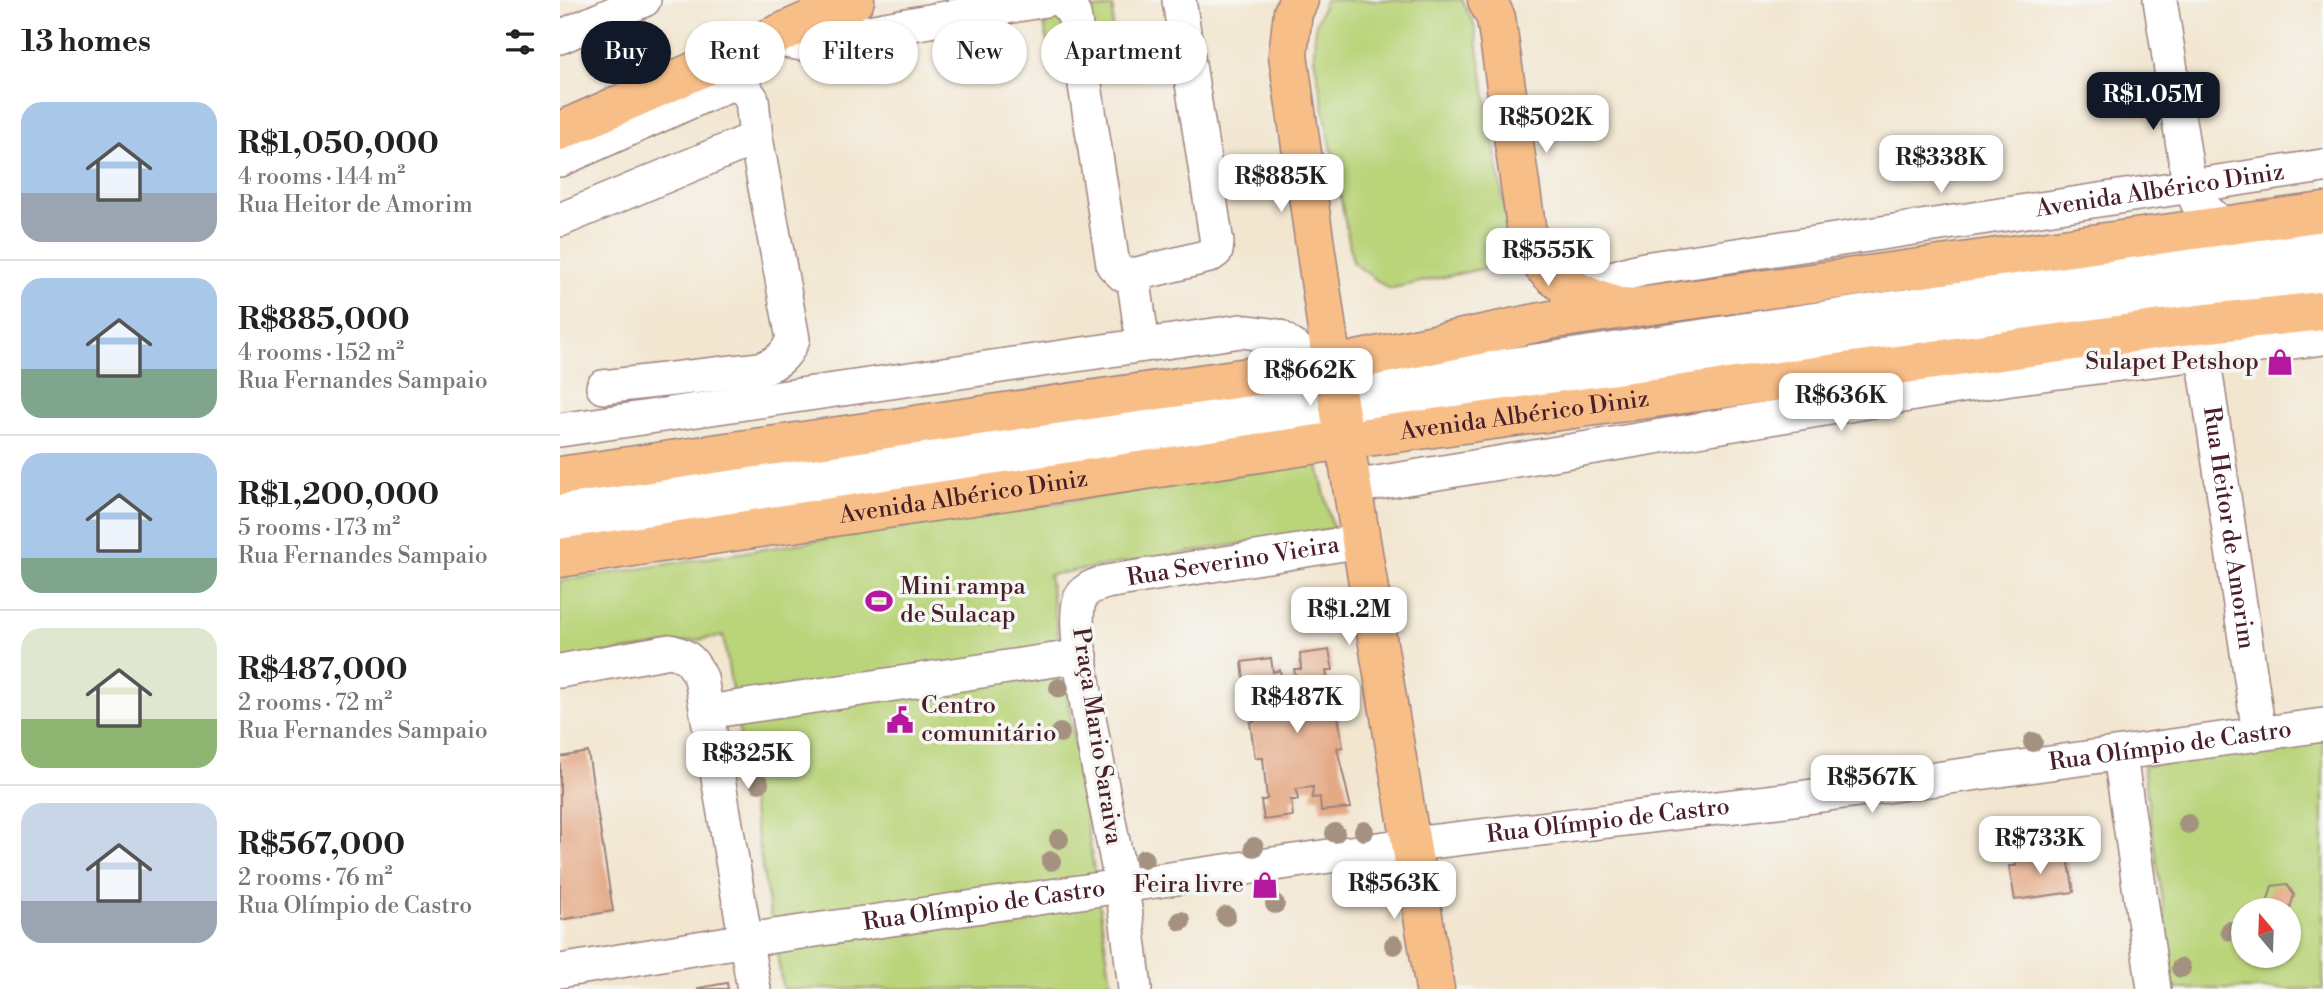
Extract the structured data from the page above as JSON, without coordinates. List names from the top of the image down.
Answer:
{
  "streets": {
    "main road": ["Avenida Albérico Diniz"],
    "street": [
      "Rua Heitor de Amorim",
      "Rua Severino Vieira",
      "Praça Mario Saraiva",
      "Rua Olímpio de Castro"
    ]
  },
  "crossings": [
    ["Avenida Albérico Diniz", "Rua Heitor de Amorim"],
    ["Rua Heitor de Amorim", "Rua Olímpio de Castro"],
    ["Rua Severino Vieira", "Praça Mario Saraiva"],
    ["Praça Mario Saraiva", "Rua Olímpio de Castro"]
  ],
  "places": {
    "shop": ["Sulapet Petshop", "Feira livre"],
    "sports": ["Mini rampa de Sulacap"],
    "public building": ["Centro comunitário"]
  },
  "north": "top",
  "page": {
    "heading": "13 homes",
    "chip": [
      "Buy",
      "Rent",
      "Filters",
      "New",
      "Apartment"
    ],
    "price": [
      "R$1.05M",
      "R$502K",
      "R$338K",
      "R$885K",
      "R$555K",
      "R$662K",
      "R$636K",
      "R$1.2M",
      "R$487K",
      "R$325K",
      "R$567K",
      "R$733K",
      "R$563K"
    ],
    "list": [
      {
        "name": "R$1,050,000",
        "note": "4 rooms · 144 m² · Rua Heitor de Amorim"
      },
      {
        "name": "R$885,000",
        "note": "4 rooms · 152 m² · Rua Fernandes Sampaio"
      },
      {
        "name": "R$1,200,000",
        "note": "5 rooms · 173 m² · Rua Fernandes Sampaio"
      },
      {
        "name": "R$487,000",
        "note": "2 rooms · 72 m² · Rua Fernandes Sampaio"
      },
      {
        "name": "R$567,000",
        "note": "2 rooms · 76 m² · Rua Olímpio de Castro"
      }
    ]
  }
}
